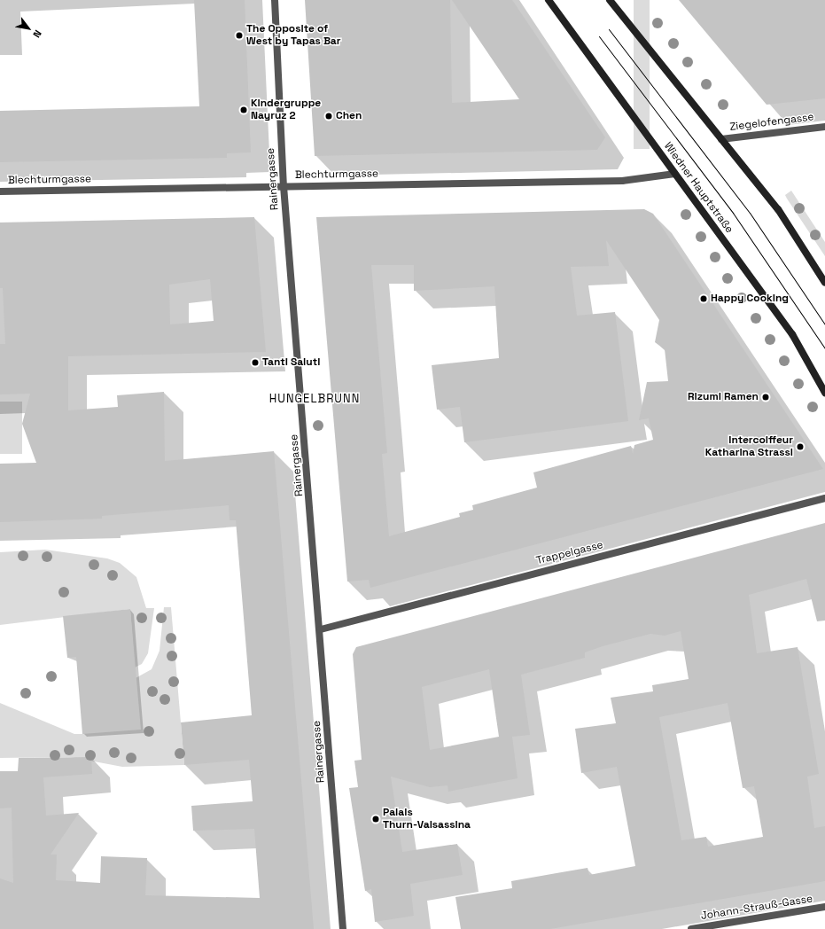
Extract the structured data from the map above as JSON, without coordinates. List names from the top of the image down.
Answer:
{
  "streets": {
    "main road": ["Wiedner Hauptstraße"],
    "street": [
      "Ziegelofengasse",
      "Blechturmgasse",
      "Rainergasse",
      "Trappelgasse",
      "Johann-Strauß-Gasse"
    ]
  },
  "crossings": [
    ["Blechturmgasse", "Rainergasse"],
    ["Blechturmgasse", "Wiedner Hauptstraße"],
    ["Rainergasse", "Trappelgasse"]
  ],
  "districts": ["HUNGELBRUNN"],
  "places": [
    "The Opposite of West by Tapas Bar",
    "Kindergruppe Nayruz 2",
    "Chen",
    "Happy Cooking",
    "Tanti Saluti",
    "Rizumi Ramen",
    "Intercoiffeur Katharina Strassl",
    "Palais Thurn-Valsassina"
  ],
  "north": "bottom right"
}
